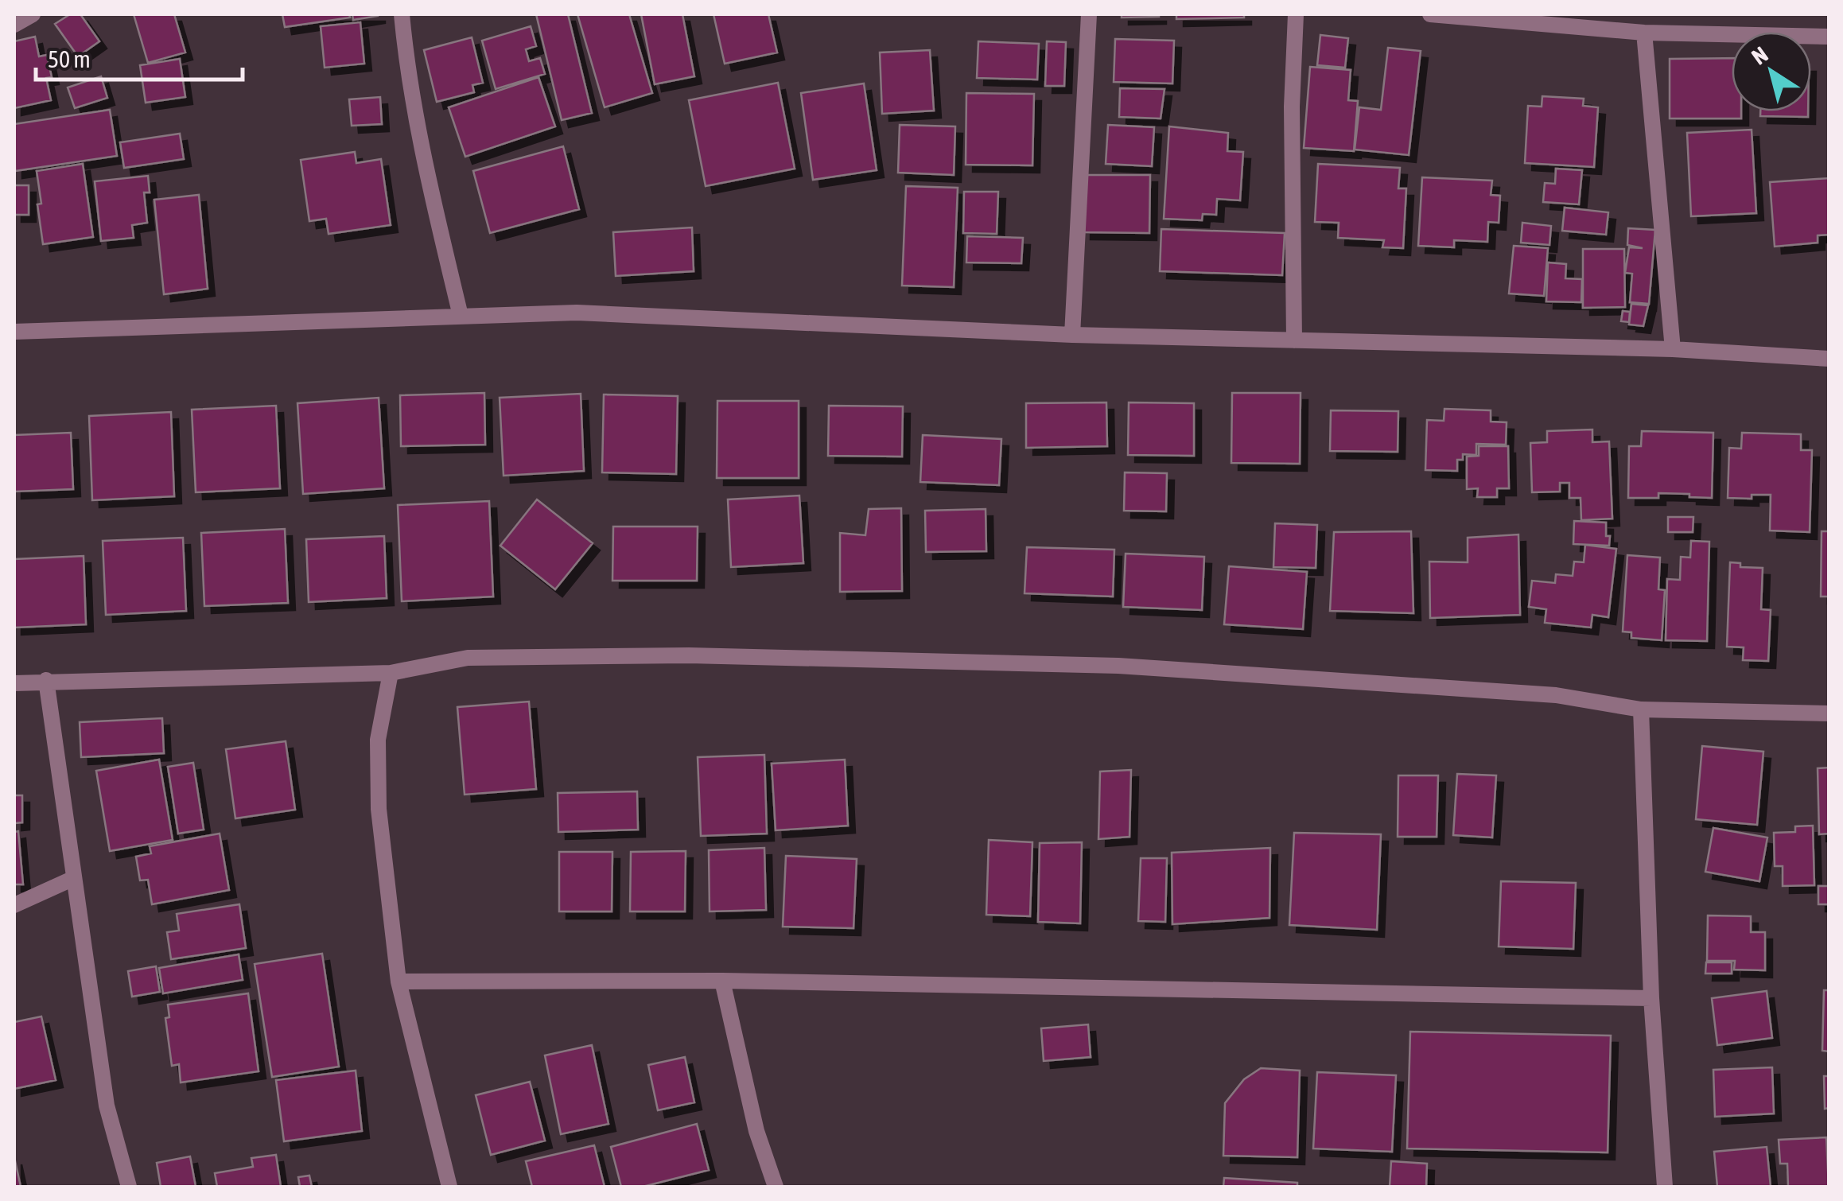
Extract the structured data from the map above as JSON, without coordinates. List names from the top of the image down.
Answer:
{
  "scale_bar": "50 m",
  "north": "top left"
}
